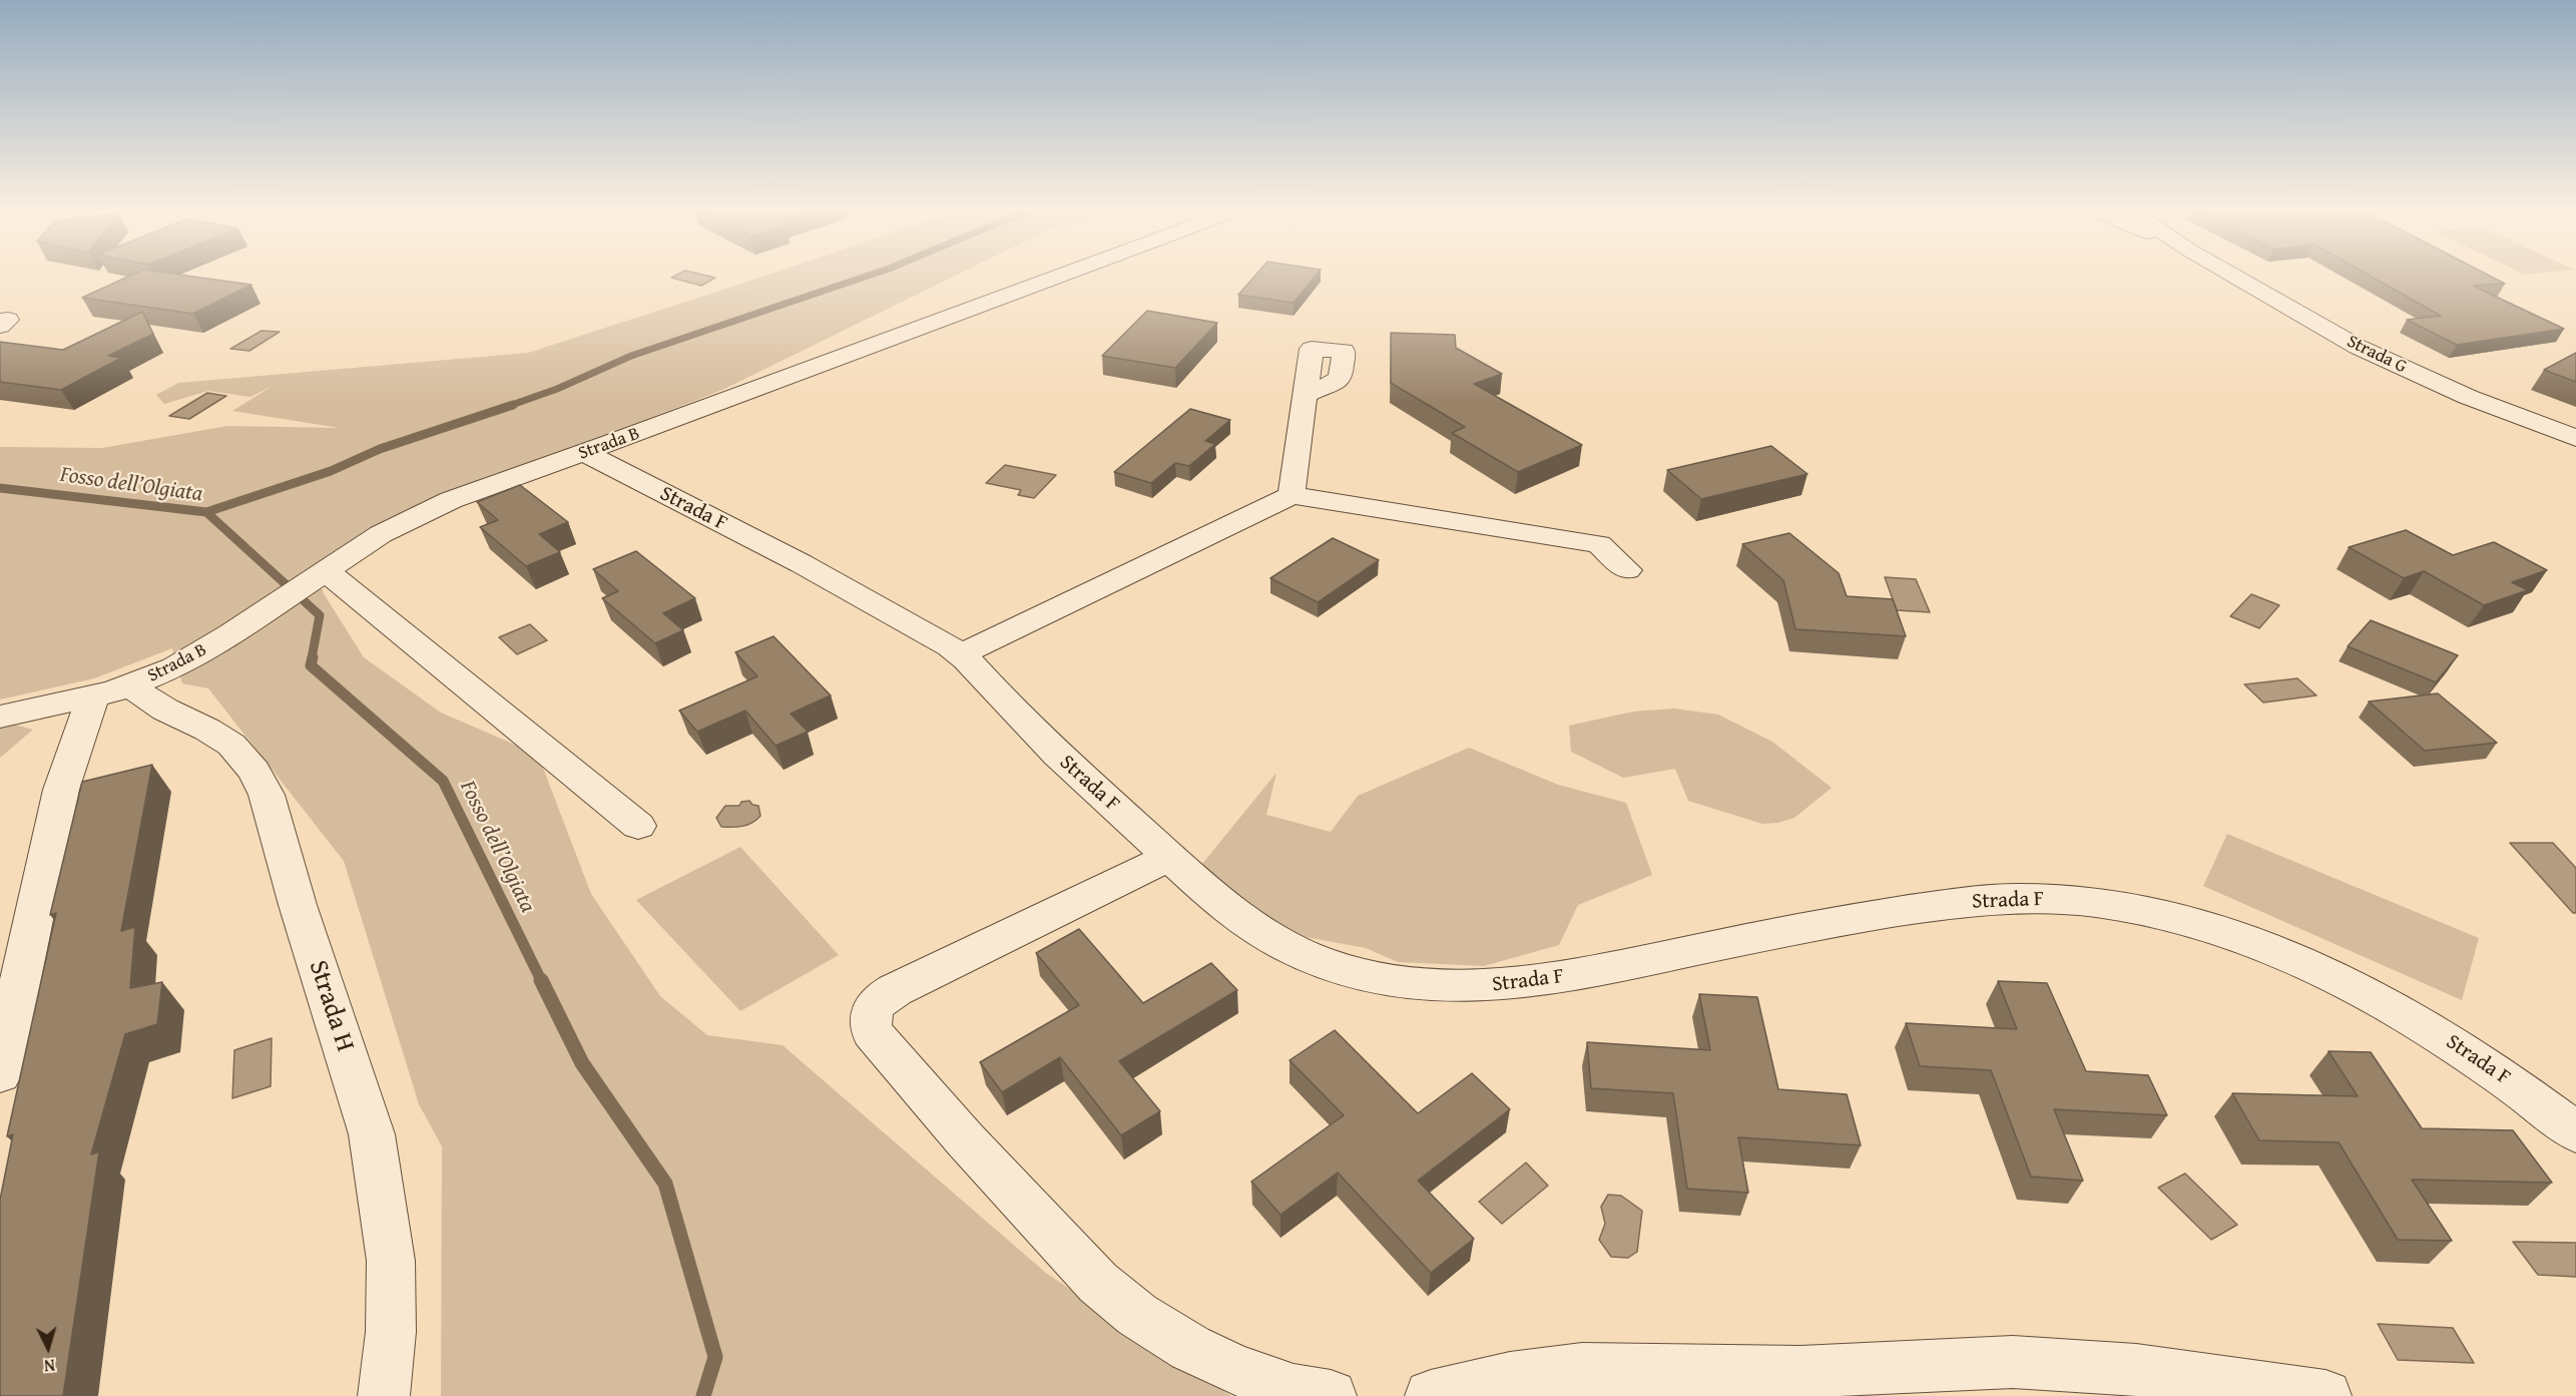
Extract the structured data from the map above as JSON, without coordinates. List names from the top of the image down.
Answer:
{
  "streets": {
    "street": [
      "Strada G",
      "Strada B",
      "Strada F",
      "Strada H"
    ]
  },
  "crossings": [
    ["Strada B", "Strada F"],
    ["Strada B", "Strada H"]
  ],
  "water": ["Fosso dell’Olgiata"],
  "north": "bottom"
}
